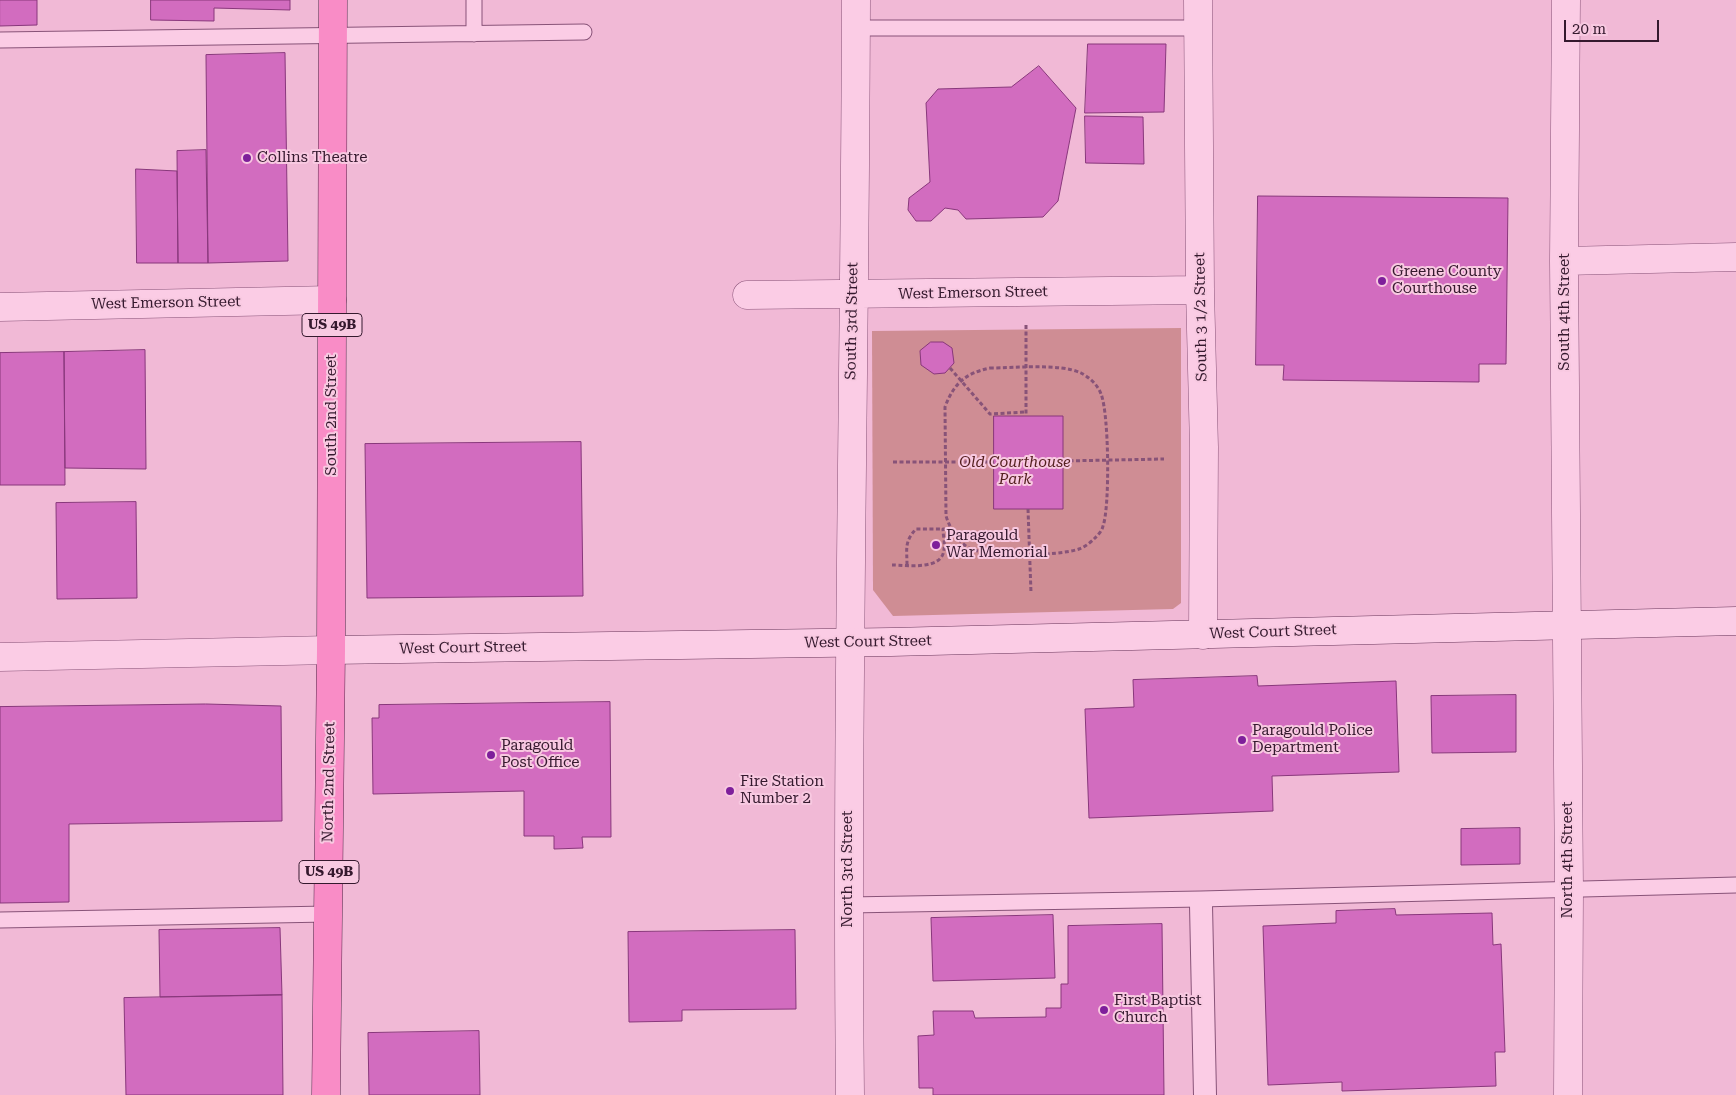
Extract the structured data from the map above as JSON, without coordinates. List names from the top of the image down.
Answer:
{
  "streets": {
    "main road": ["US 49B", "South 2nd Street", "North 2nd Street"],
    "street": [
      "West Emerson Street",
      "South 4th Street",
      "South 3 1/2 Street",
      "South 3rd Street",
      "West Court Street",
      "North 4th Street",
      "North 3rd Street"
    ]
  },
  "crossings": [
    ["West Emerson Street", "South 3 1/2 Street"],
    ["West Emerson Street", "South 3rd Street"],
    ["West Emerson Street", "South 2nd Street"],
    ["South 4th Street", "West Court Street"],
    ["South 4th Street", "North 4th Street"],
    ["South 3 1/2 Street", "West Court Street"],
    ["South 3rd Street", "West Court Street"],
    ["South 3rd Street", "North 3rd Street"],
    ["South 2nd Street", "West Court Street"],
    ["South 2nd Street", "North 2nd Street"],
    ["West Court Street", "North 2nd Street"],
    ["West Court Street", "North 4th Street"],
    ["West Court Street", "North 3rd Street"]
  ],
  "parks": ["Old Courthouse Park"],
  "places": [
    "Collins Theatre",
    "Greene County Courthouse",
    "Paragould War Memorial",
    "Paragould Police Department",
    "Paragould Post Office",
    "Fire Station Number 2",
    "First Baptist Church"
  ],
  "scale_bar": "20 m"
}
